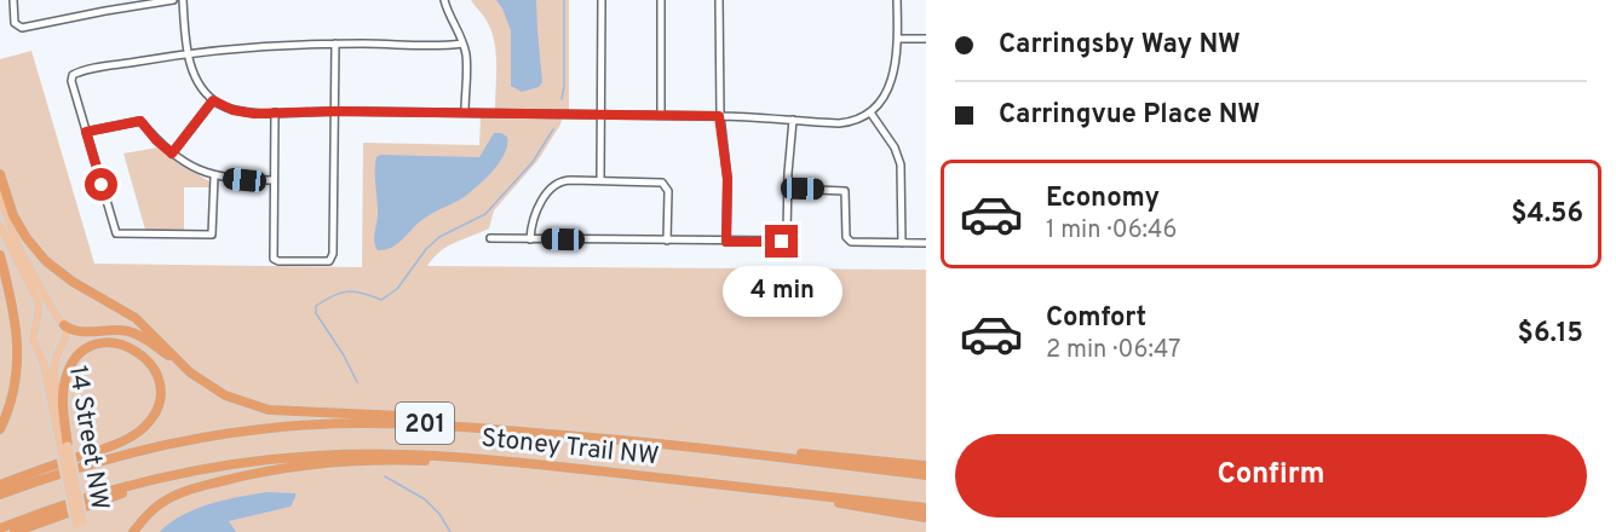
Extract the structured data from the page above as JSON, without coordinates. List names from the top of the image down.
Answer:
{
  "streets": {
    "highway": ["201", "Stoney Trail NW"],
    "main road": ["14 Street NW"]
  },
  "page": {
    "banner": ["Carringsby Way NW", "Carringvue Place NW"],
    "list": [
      {
        "name": "Economy",
        "note": "1 min · 06:46",
        "value": "$4.56"
      },
      {
        "name": "Comfort",
        "note": "2 min · 06:47",
        "value": "$6.15"
      }
    ],
    "bubble": "4 min",
    "buttons": "Confirm"
  }
}
